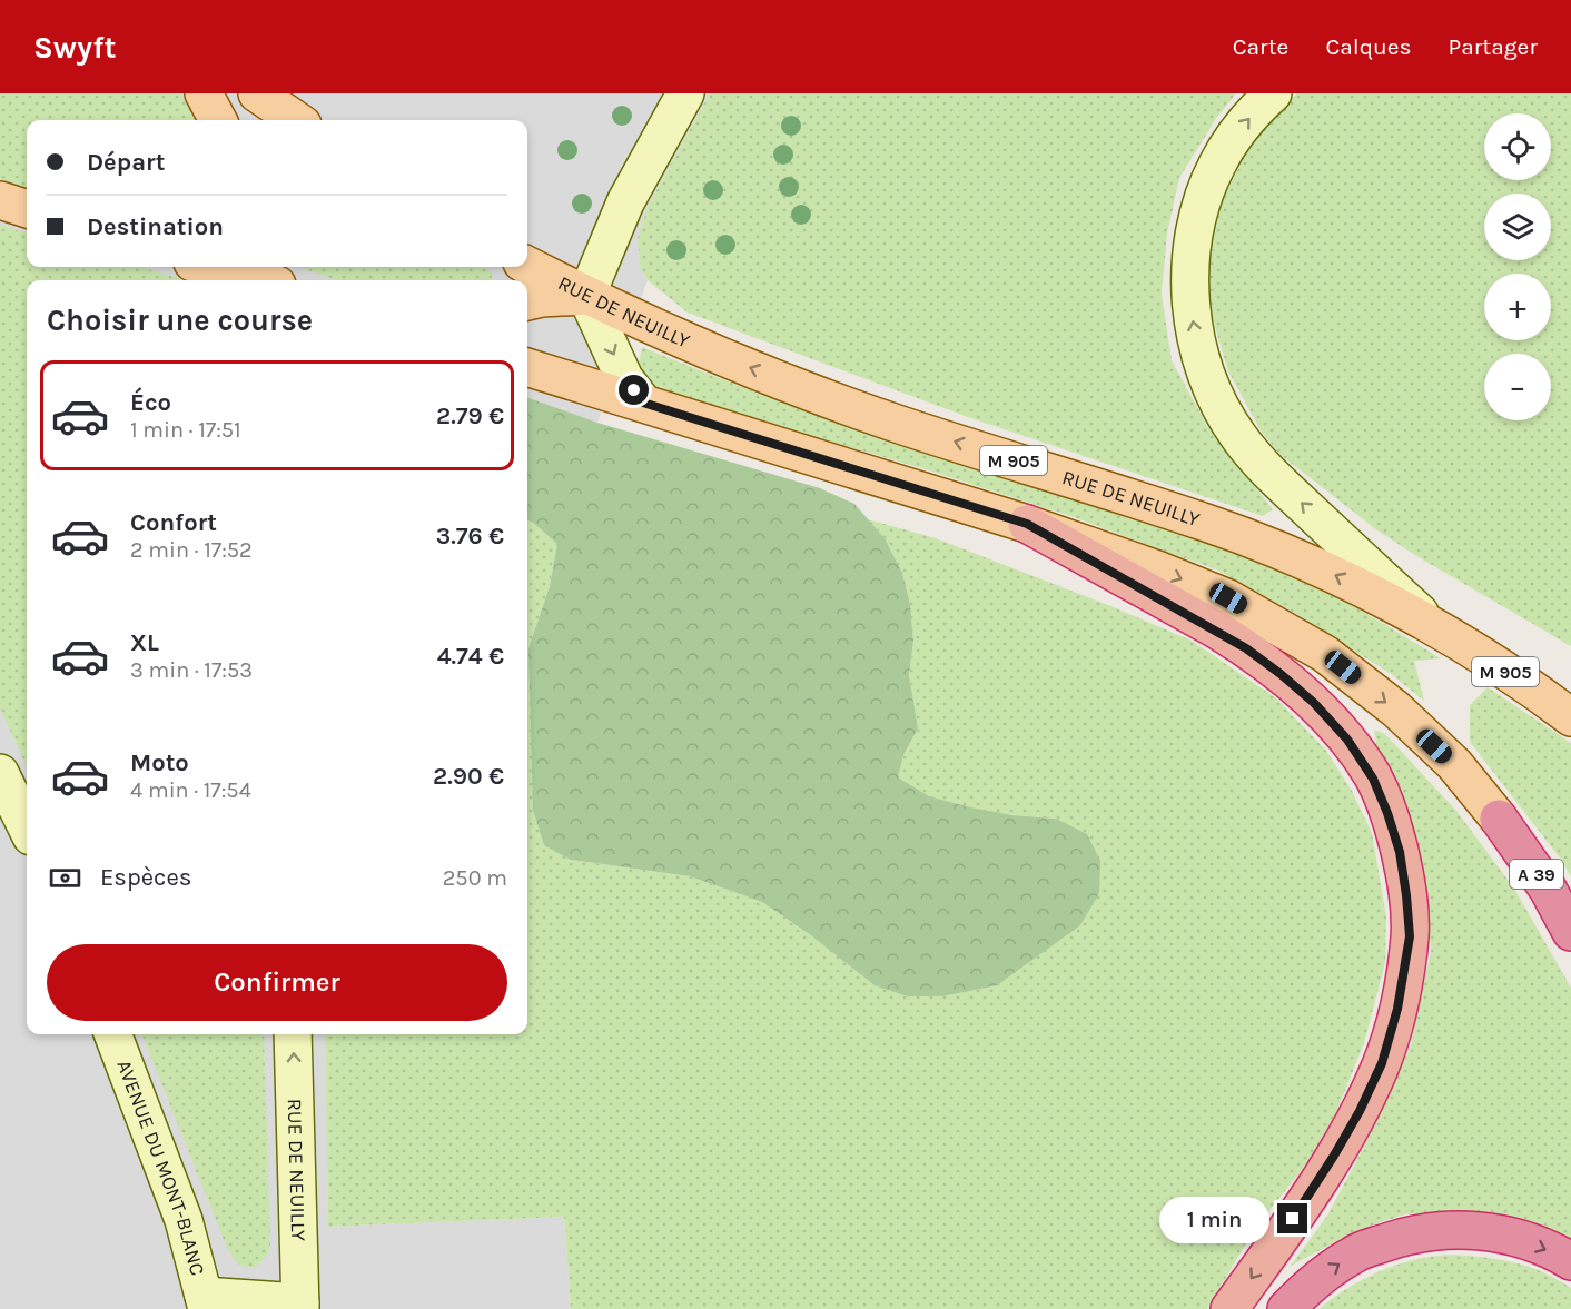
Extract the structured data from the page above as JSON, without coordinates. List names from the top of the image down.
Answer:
{
  "streets": {
    "highway": ["A 39"],
    "main road": ["RUE DE NEUILLY", "M 905", "AVENUE DU MONT-BLANC"]
  },
  "page": {
    "header": "Swyft",
    "nav": ["Carte", "Calques", "Partager"],
    "map_buttons": ["+", "−"],
    "banner": ["Départ", "Destination"],
    "heading": "Choisir une course",
    "list": [
      {
        "name": "Éco",
        "note": "1 min · 17:51",
        "value": "2.79 €"
      },
      {
        "name": "Confort",
        "note": "2 min · 17:52",
        "value": "3.76 €"
      },
      {
        "name": "XL",
        "note": "3 min · 17:53",
        "value": "4.74 €"
      },
      {
        "name": "Moto",
        "note": "4 min · 17:54",
        "value": "2.90 €"
      }
    ],
    "pay": ["Espèces", "250 m"],
    "buttons": "Confirmer",
    "bubble": "1 min"
  }
}
